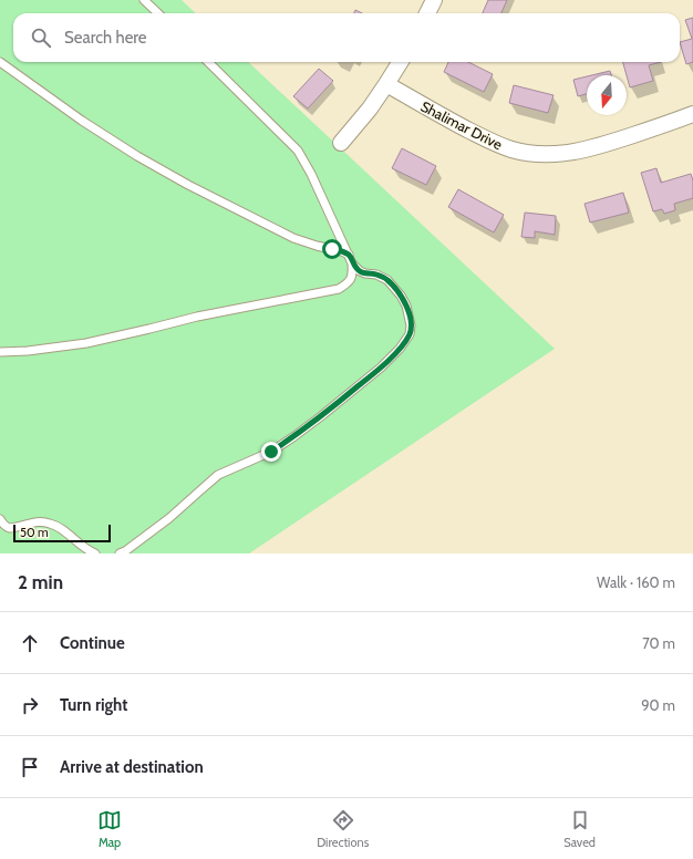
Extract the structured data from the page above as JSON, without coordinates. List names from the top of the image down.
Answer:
{
  "streets": {
    "street": ["Shalimar Drive"]
  },
  "scale_bar": "50 m",
  "north": "bottom",
  "page": {
    "search": "Search here",
    "scale": "50 m",
    "heading": ["2 min", "Walk · 160 m"],
    "list": [
      ["Continue", "70 m"],
      ["Turn right", "90 m"],
      "Arrive at destination"
    ],
    "nav": ["Map", "Directions", "Saved"]
  }
}
